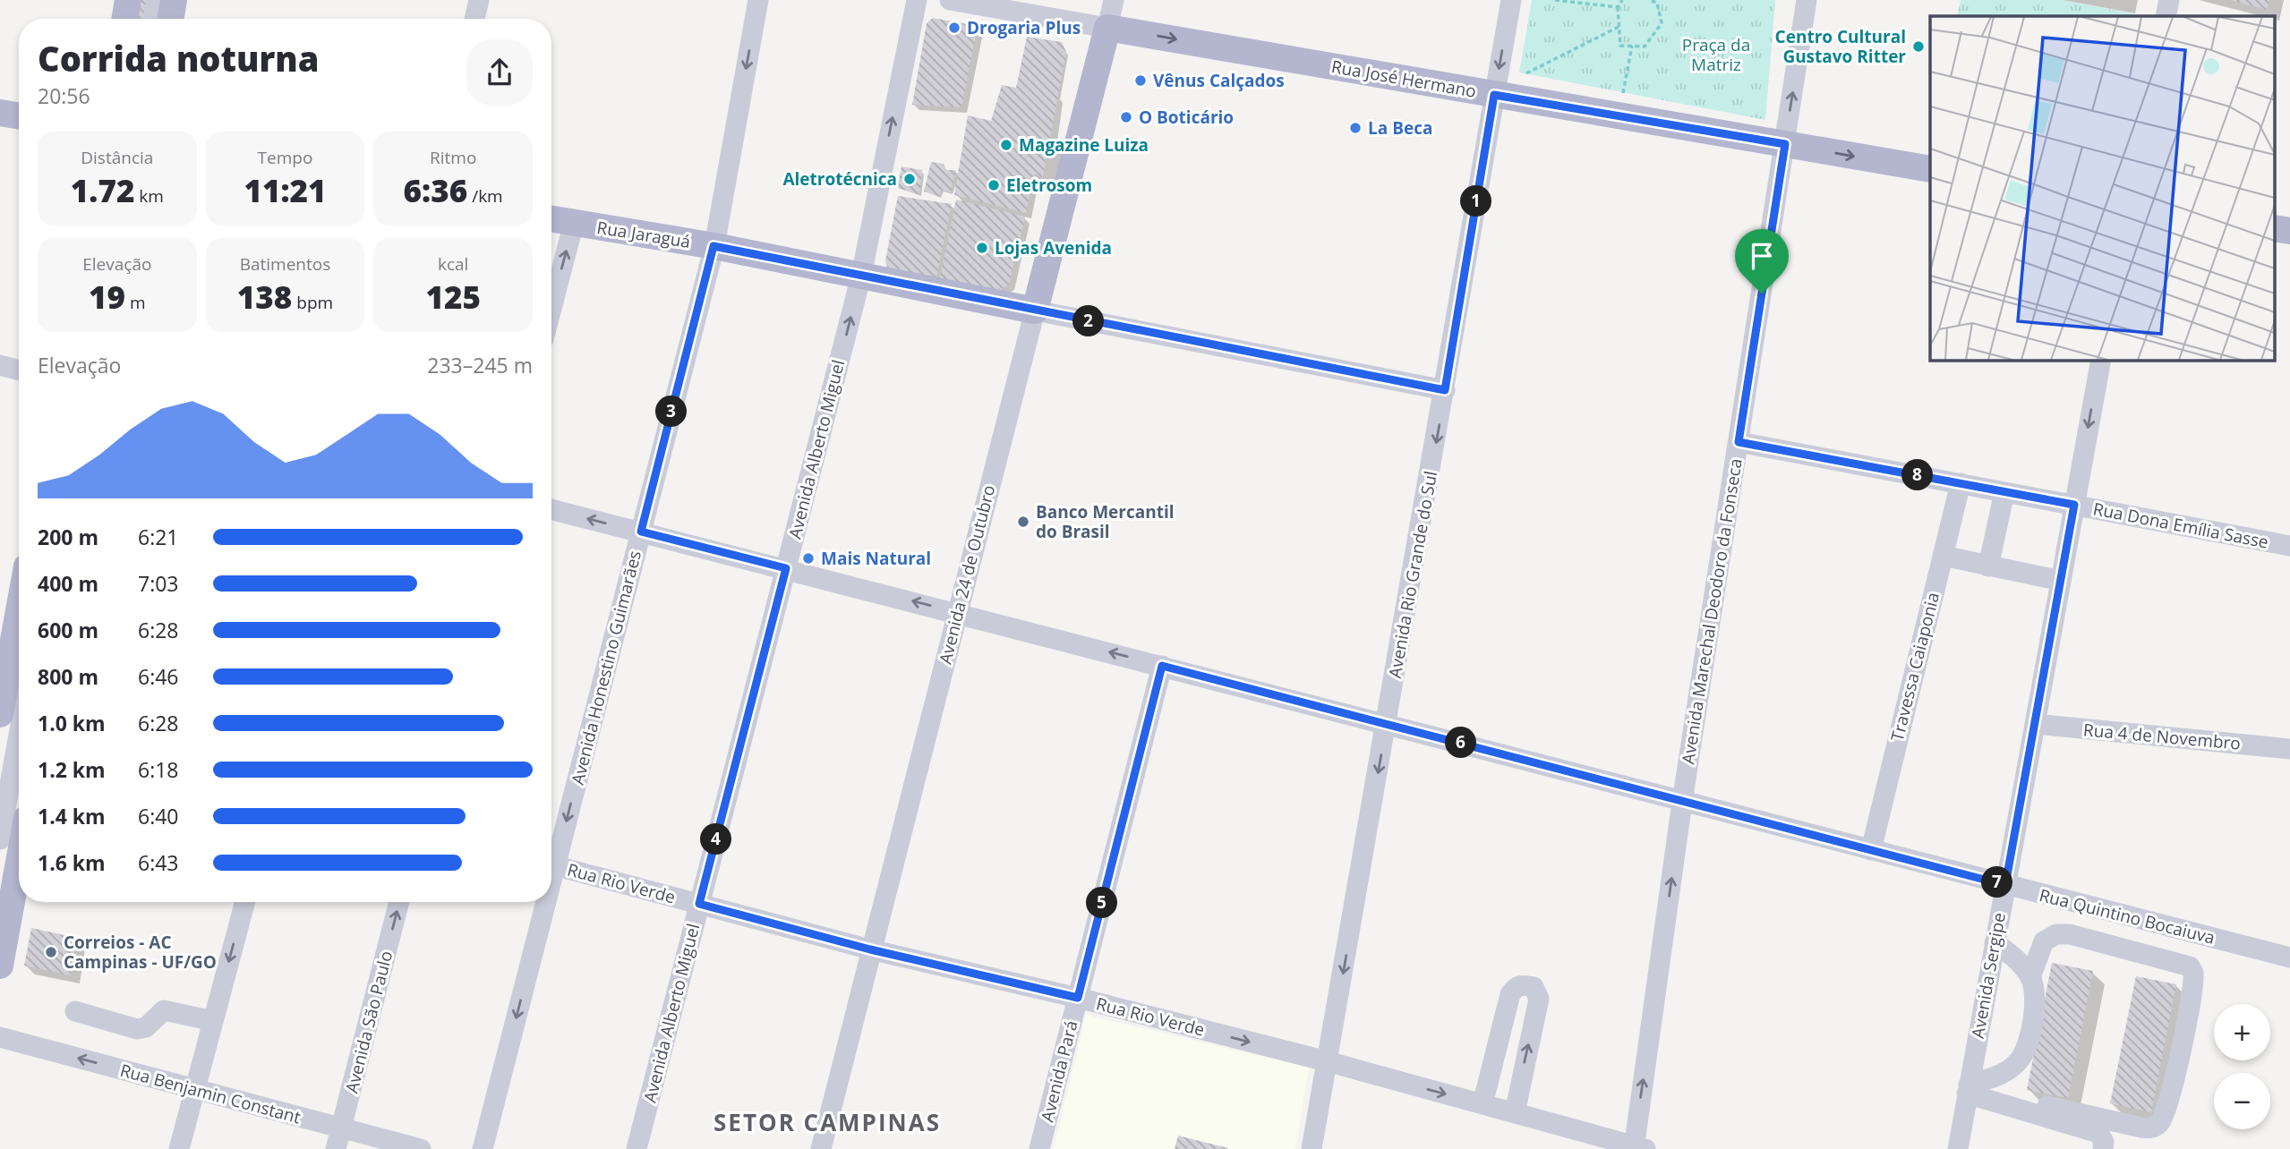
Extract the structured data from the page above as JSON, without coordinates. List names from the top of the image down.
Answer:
{
  "streets": {
    "main road": ["Rua José Hermano", "Rua Jaraguá", "Avenida 24 de Outubro"],
    "street": [
      "Avenida Alberto Miguel",
      "Rua Dona Emília Sasse",
      "Avenida Rio Grande do Sul",
      "Avenida Marechal Deodoro da Fonseca",
      "Travessa Caiaponia",
      "Avenida Honestino Guimarães",
      "Rua 4 de Novembro",
      "Rua Rio Verde",
      "Rua Quintino Bocaiuva",
      "Avenida Sergipe",
      "Avenida São Paulo",
      "Avenida Pará",
      "Rua Benjamin Constant"
    ]
  },
  "crossings": [
    ["Rua José Hermano", "Avenida 24 de Outubro"],
    ["Rua José Hermano", "Avenida Rio Grande do Sul"],
    ["Rua José Hermano", "Avenida Marechal Deodoro da Fonseca"],
    ["Rua Jaraguá", "Avenida Alberto Miguel"],
    ["Rua Jaraguá", "Avenida 24 de Outubro"],
    ["Rua Jaraguá", "Avenida Rio Grande do Sul"],
    ["Rua Jaraguá", "Avenida Honestino Guimarães"],
    ["Avenida Alberto Miguel", "Rua Rio Verde"],
    ["Avenida Alberto Miguel", "Rua Quintino Bocaiuva"],
    ["Rua Dona Emília Sasse", "Avenida Marechal Deodoro da Fonseca"],
    ["Rua Dona Emília Sasse", "Travessa Caiaponia"],
    ["Rua Dona Emília Sasse", "Avenida Sergipe"],
    ["Avenida 24 de Outubro", "Rua Rio Verde"],
    ["Avenida 24 de Outubro", "Rua Quintino Bocaiuva"],
    ["Avenida Rio Grande do Sul", "Rua Rio Verde"],
    ["Avenida Rio Grande do Sul", "Rua Quintino Bocaiuva"],
    ["Avenida Marechal Deodoro da Fonseca", "Rua Rio Verde"],
    ["Avenida Marechal Deodoro da Fonseca", "Rua Quintino Bocaiuva"],
    ["Travessa Caiaponia", "Rua Quintino Bocaiuva"],
    ["Avenida Honestino Guimarães", "Rua Quintino Bocaiuva"],
    ["Rua 4 de Novembro", "Avenida Sergipe"],
    ["Rua Rio Verde", "Avenida Pará"],
    ["Rua Quintino Bocaiuva", "Avenida Sergipe"],
    ["Rua Quintino Bocaiuva", "Avenida Pará"],
    ["Avenida São Paulo", "Rua Benjamin Constant"]
  ],
  "one_way": [
    "Rua José Hermano",
    "Avenida Alberto Miguel",
    "Avenida Rio Grande do Sul",
    "Avenida Marechal Deodoro da Fonseca",
    "Avenida Honestino Guimarães",
    "Rua Rio Verde"
  ],
  "districts": ["SETOR CAMPINAS"],
  "parks": ["Praça da Matriz"],
  "places": [
    "Drogaria Plus",
    "Centro Cultural Gustavo Ritter",
    "Vênus Calçados",
    "O Boticário",
    "La Beca",
    "Magazine Luiza",
    "Aletrotécnica",
    "Eletrosom",
    "Lojas Avenida",
    "Banco Mercantil do Brasil",
    "Mais Natural",
    "Correios - AC Campinas - UF/GO"
  ],
  "page": {
    "heading": ["Corrida noturna", "20:56"],
    "stats": [
      ["Distância", "1.72 km"],
      ["Tempo", "11:21"],
      ["Ritmo", "6:36 /km"],
      ["Elevação", "19 m"],
      ["Batimentos", "138 bpm"],
      ["kcal", "125"]
    ],
    "pins": [
      "1",
      "2",
      "3",
      "8",
      "6",
      "4",
      "7",
      "5"
    ],
    "chart": ["Elevação", "233–245 m"],
    "list": [
      {
        "name": "200 m",
        "note": "6:21"
      },
      {
        "name": "400 m",
        "note": "7:03"
      },
      {
        "name": "600 m",
        "note": "6:28"
      },
      {
        "name": "800 m",
        "note": "6:46"
      },
      {
        "name": "1.0 km",
        "note": "6:28"
      },
      {
        "name": "1.2 km",
        "note": "6:18"
      },
      {
        "name": "1.4 km",
        "note": "6:40"
      },
      {
        "name": "1.6 km",
        "note": "6:43"
      }
    ],
    "map_buttons": ["+", "−"]
  }
}
